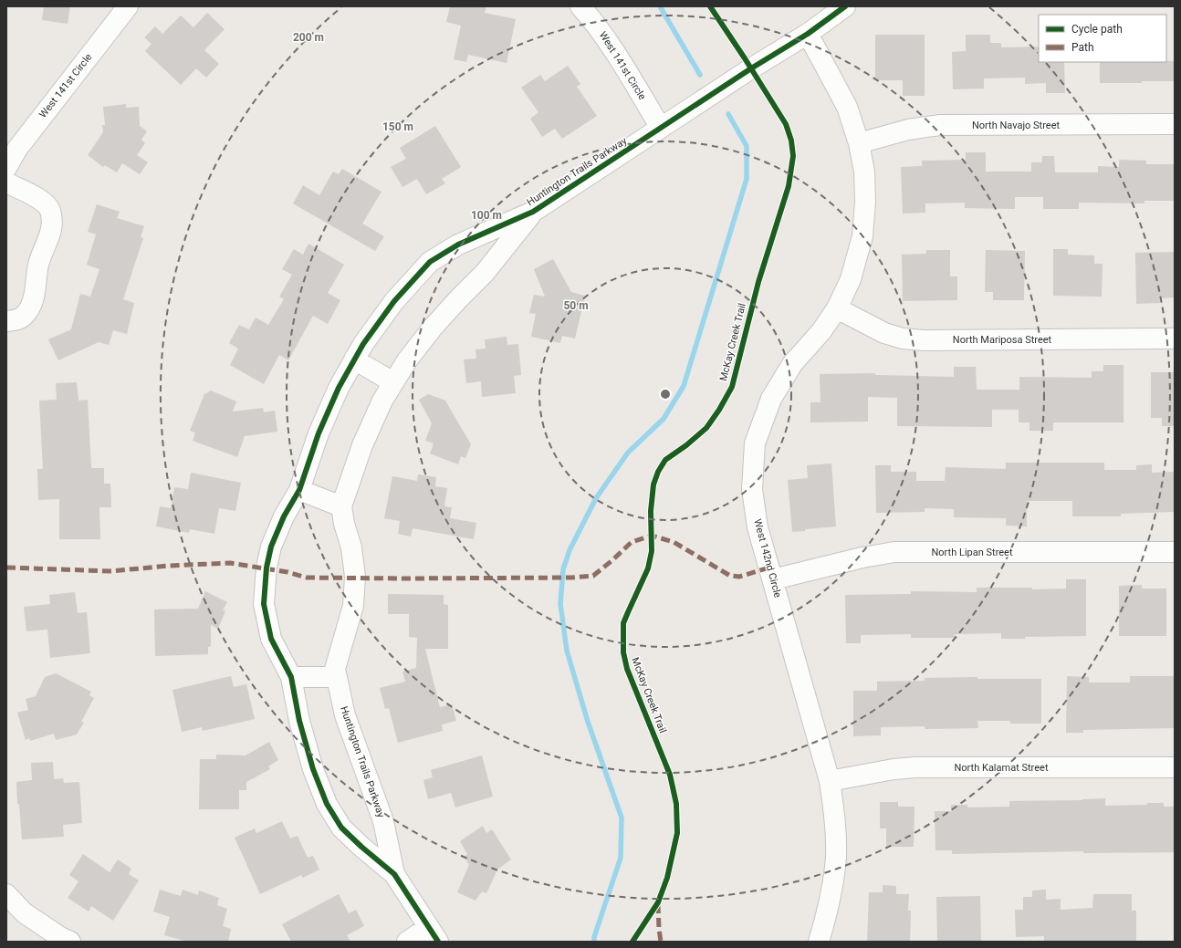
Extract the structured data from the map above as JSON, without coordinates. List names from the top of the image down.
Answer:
{
  "streets": {
    "street": [
      "West 141st Circle",
      "North Navajo Street",
      "Huntington Trails Parkway",
      "North Mariposa Street",
      "North Lipan Street",
      "West 142nd Circle",
      "North Kalamat Street"
    ],
    "cycle path": ["McKay Creek Trail"]
  },
  "crossings": [
    ["West 141st Circle", "Huntington Trails Parkway"],
    ["North Navajo Street", "West 142nd Circle"],
    ["Huntington Trails Parkway", "West 142nd Circle"],
    ["North Mariposa Street", "West 142nd Circle"],
    ["North Lipan Street", "West 142nd Circle"],
    ["West 142nd Circle", "North Kalamat Street"]
  ],
  "legend": ["Cycle path", "Path"],
  "rings": [
    "200 m",
    "150 m",
    "100 m",
    "50 m"
  ]
}
